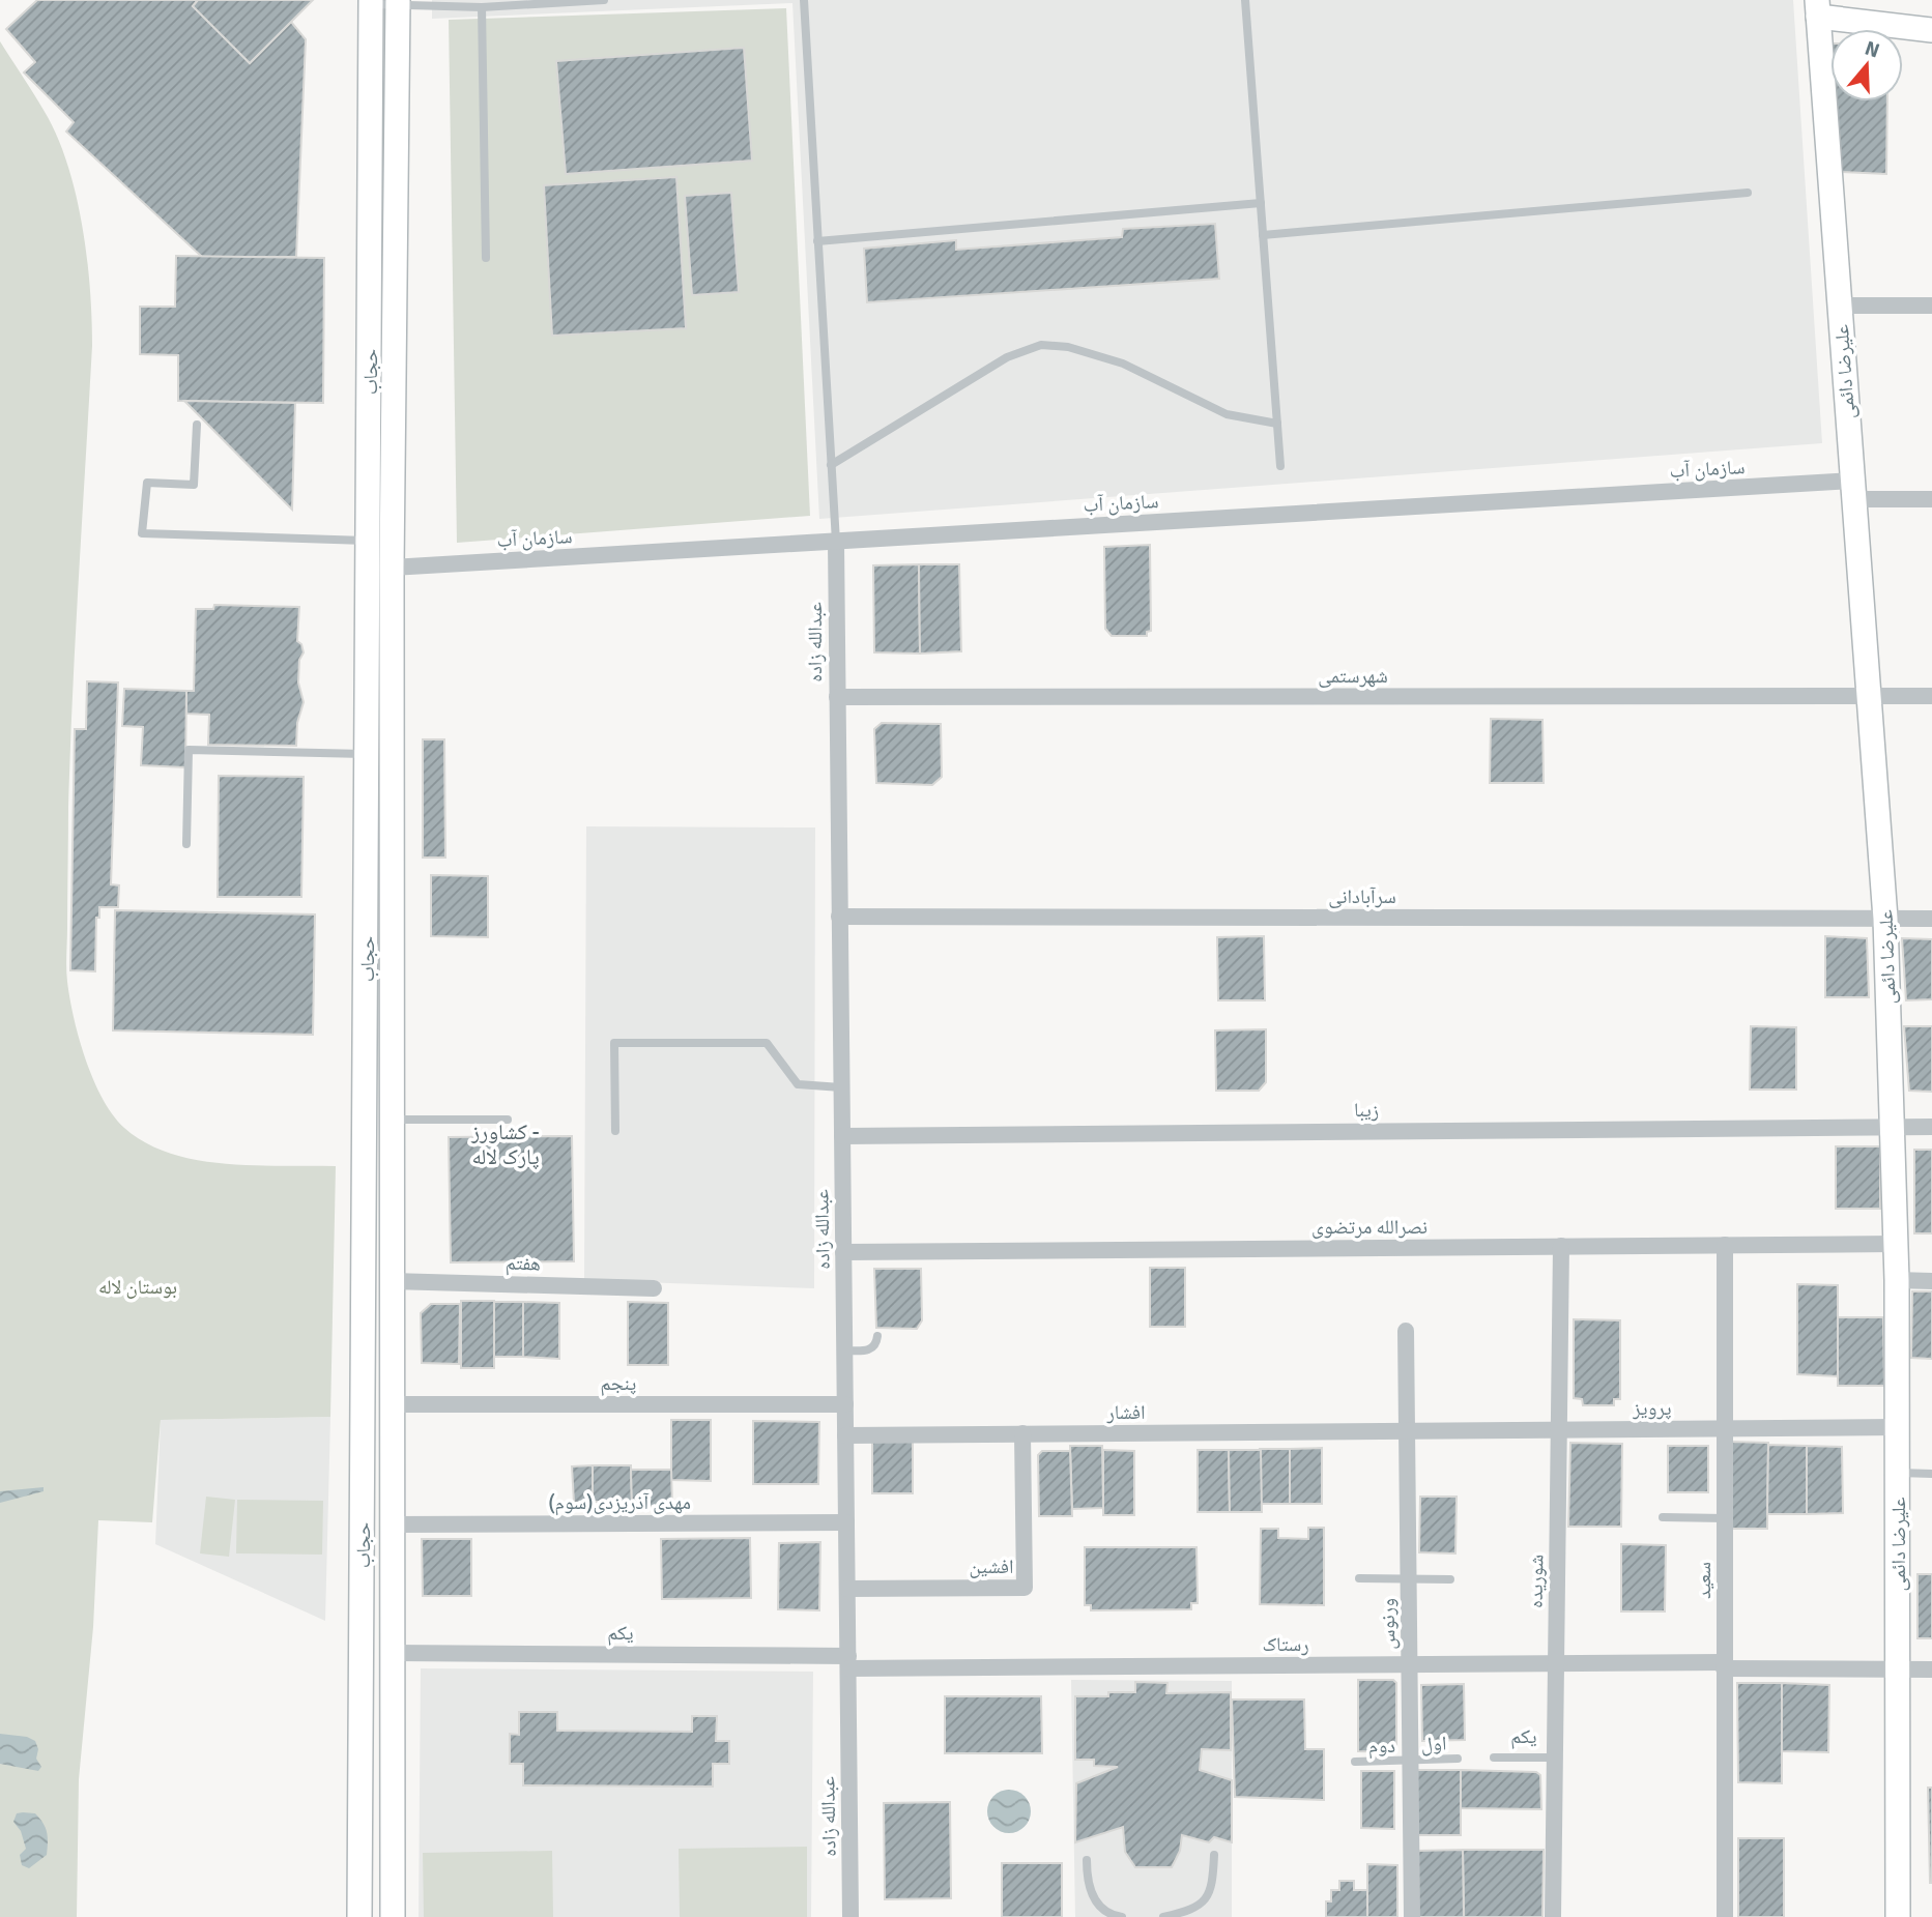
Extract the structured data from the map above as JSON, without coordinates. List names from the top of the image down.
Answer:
{
  "streets": {
    "main road": ["حجاب", "علیرضا دائمی"],
    "street": [
      "سازمان آب",
      "عبدالله زاده",
      "شهرستمی",
      "سرآبادانی",
      "زیبا",
      "نصرالله مرتضوی",
      "هفتم",
      "پنجم",
      "پرویز",
      "افشار",
      "مهدی آذریزدی(سوم)",
      "افشین",
      "سعید",
      "شوریده",
      "ورنوس",
      "یکم",
      "رستاک"
    ],
    "lane": ["اول", "دوم"]
  },
  "crossings": [
    ["حجاب", "سازمان آب"],
    ["حجاب", "هفتم"],
    ["حجاب", "پنجم"],
    ["حجاب", "مهدی آذریزدی(سوم)"],
    ["حجاب", "یکم"],
    ["علیرضا دائمی", "سازمان آب"],
    ["علیرضا دائمی", "شهرستمی"],
    ["علیرضا دائمی", "سرآبادانی"],
    ["علیرضا دائمی", "زیبا"],
    ["علیرضا دائمی", "نصرالله مرتضوی"],
    ["علیرضا دائمی", "پرویز"],
    ["علیرضا دائمی", "رستاک"],
    ["سازمان آب", "عبدالله زاده"],
    ["عبدالله زاده", "شهرستمی"],
    ["عبدالله زاده", "سرآبادانی"],
    ["عبدالله زاده", "زیبا"],
    ["عبدالله زاده", "نصرالله مرتضوی"],
    ["عبدالله زاده", "پنجم"],
    ["عبدالله زاده", "افشار"],
    ["عبدالله زاده", "مهدی آذریزدی(سوم)"],
    ["عبدالله زاده", "افشین"],
    ["عبدالله زاده", "یکم"],
    ["عبدالله زاده", "رستاک"],
    ["نصرالله مرتضوی", "سعید"],
    ["نصرالله مرتضوی", "شوریده"],
    ["پرویز", "افشار"],
    ["پرویز", "سعید"],
    ["پرویز", "شوریده"],
    ["پرویز", "ورنوس"],
    ["افشار", "افشین"],
    ["افشار", "ورنوس"],
    ["سعید", "رستاک"],
    ["شوریده", "یکم"],
    ["شوریده", "رستاک"],
    ["ورنوس", "رستاک"],
    ["ورنوس", "اول"],
    ["ورنوس", "دوم"],
    ["یکم", "رستاک"],
    ["اول", "دوم"]
  ],
  "districts": ["کشاورز - پارک لاله"],
  "parks": ["بوستان لاله"],
  "north": "top"
}
